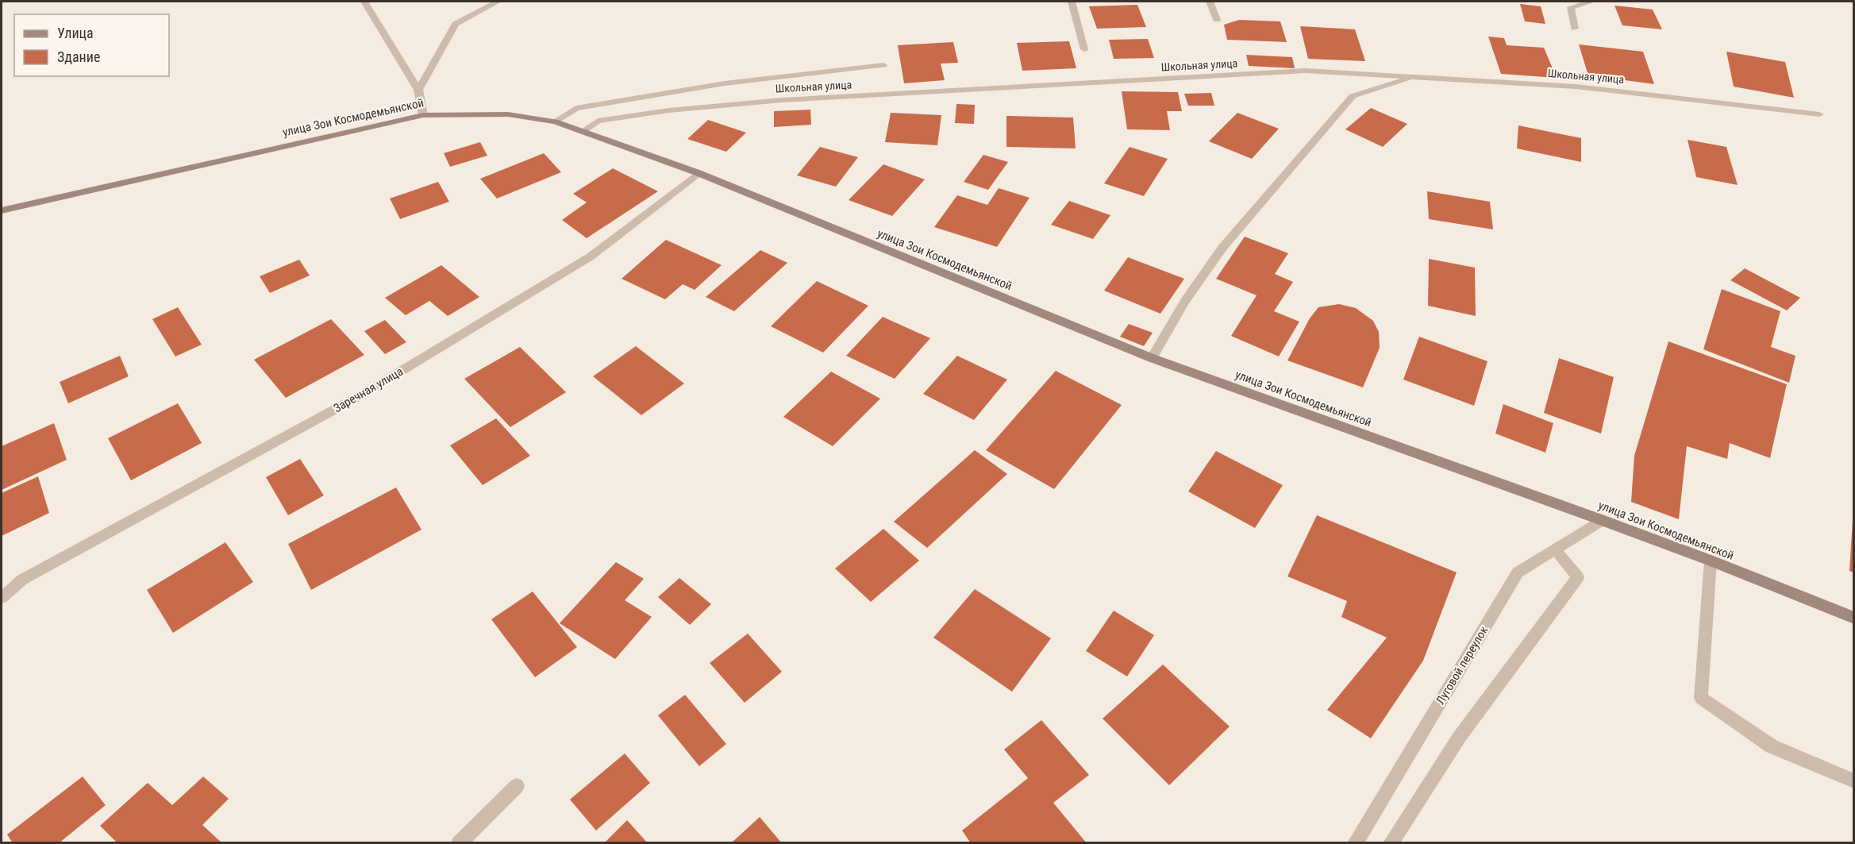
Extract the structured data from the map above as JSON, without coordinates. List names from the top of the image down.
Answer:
{
  "streets": {
    "street": [
      "Школьная улица",
      "улица Зои Космодемьянской",
      "Заречная улица",
      "Луговой переулок"
    ]
  },
  "crossings": [
    ["Школьная улица", "улица Зои Космодемьянской"],
    ["улица Зои Космодемьянской", "Заречная улица"],
    ["улица Зои Космодемьянской", "Луговой переулок"]
  ],
  "legend": ["Улица", "Здание"]
}
